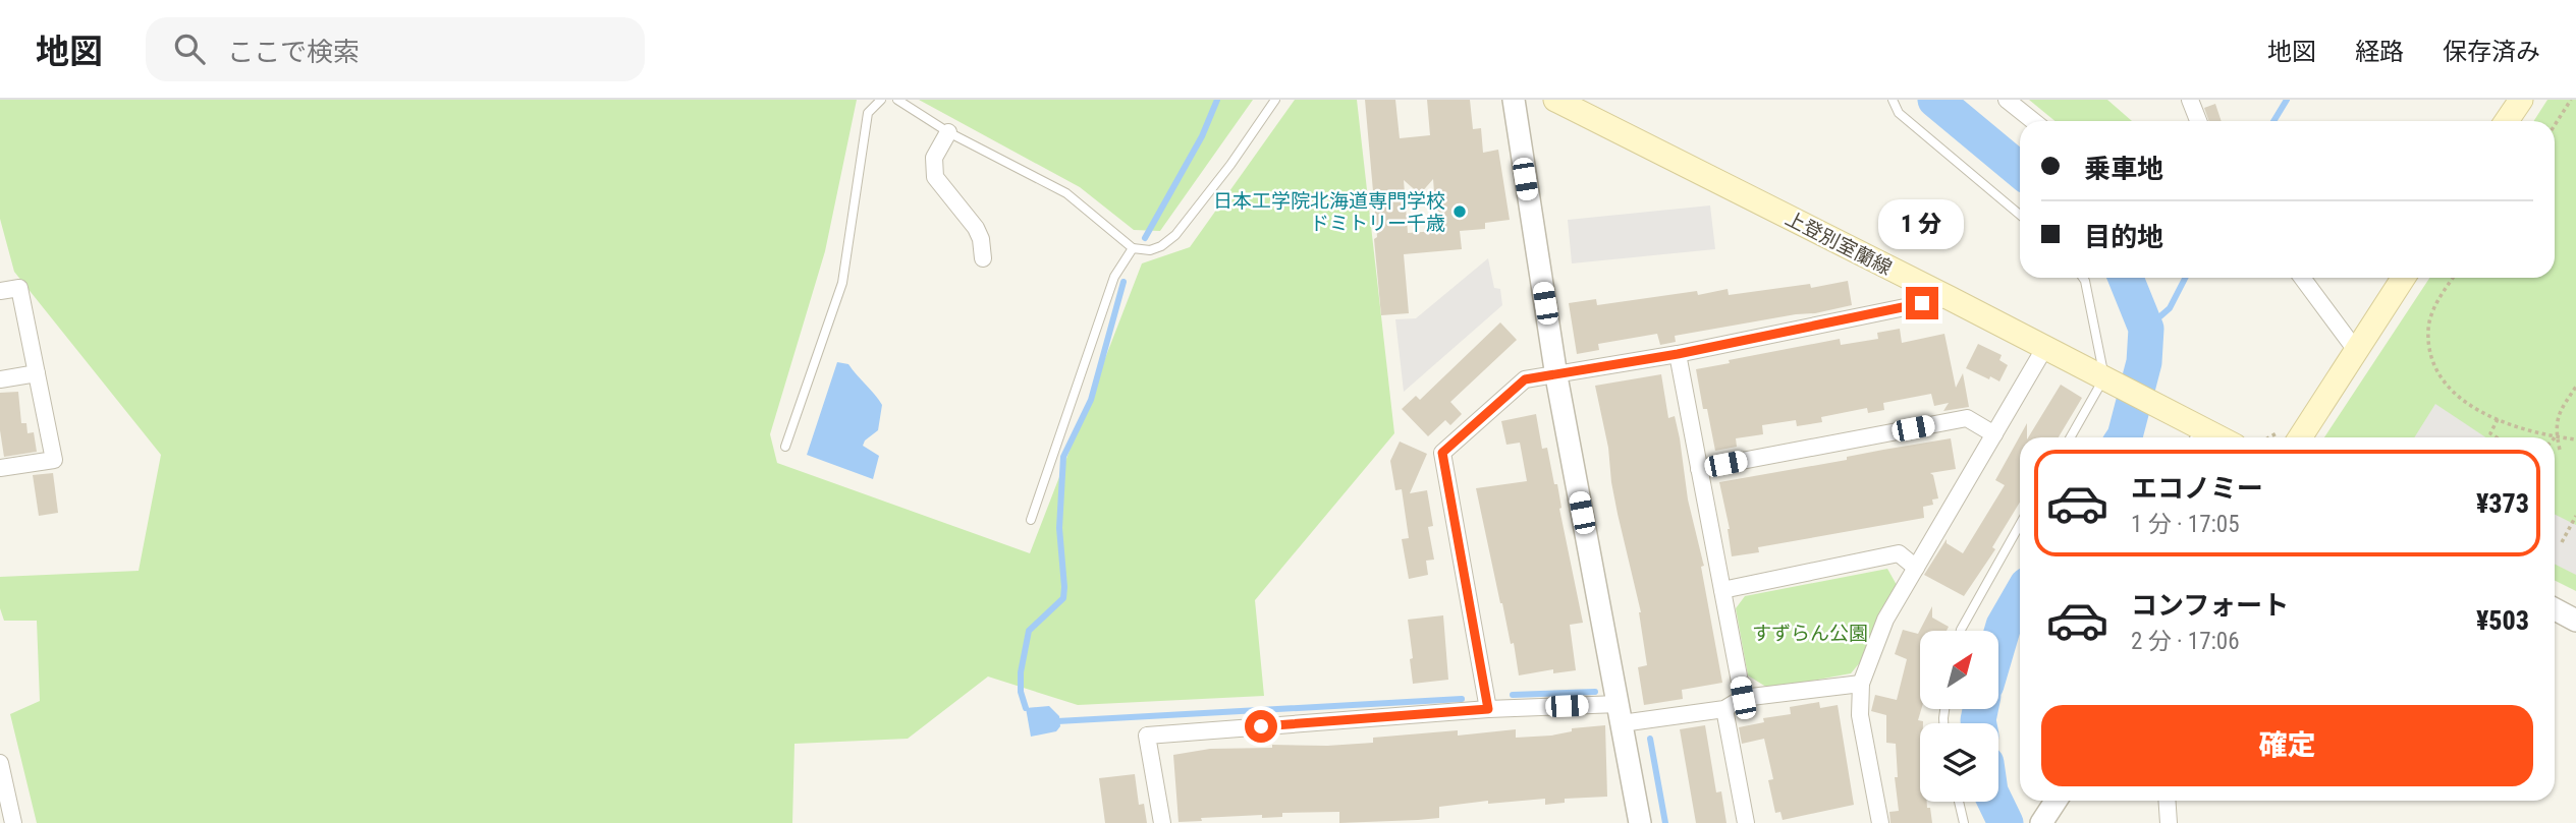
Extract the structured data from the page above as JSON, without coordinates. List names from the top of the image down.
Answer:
{
  "streets": {
    "main road": ["上登別室蘭線"]
  },
  "parks": ["すずらん公園"],
  "places": ["日本工学院北海道専門学校 ドミトリー千歳"],
  "north": "top right",
  "page": {
    "header": "地図",
    "search": "ここで検索",
    "nav": ["地図", "経路", "保存済み"],
    "banner": ["乗車地", "目的地"],
    "bubble": "1 分",
    "list": [
      {
        "name": "エコノミー",
        "note": "1 分 · 17:05",
        "value": "¥373"
      },
      {
        "name": "コンフォート",
        "note": "2 分 · 17:06",
        "value": "¥503"
      }
    ],
    "buttons": "確定"
  }
}
